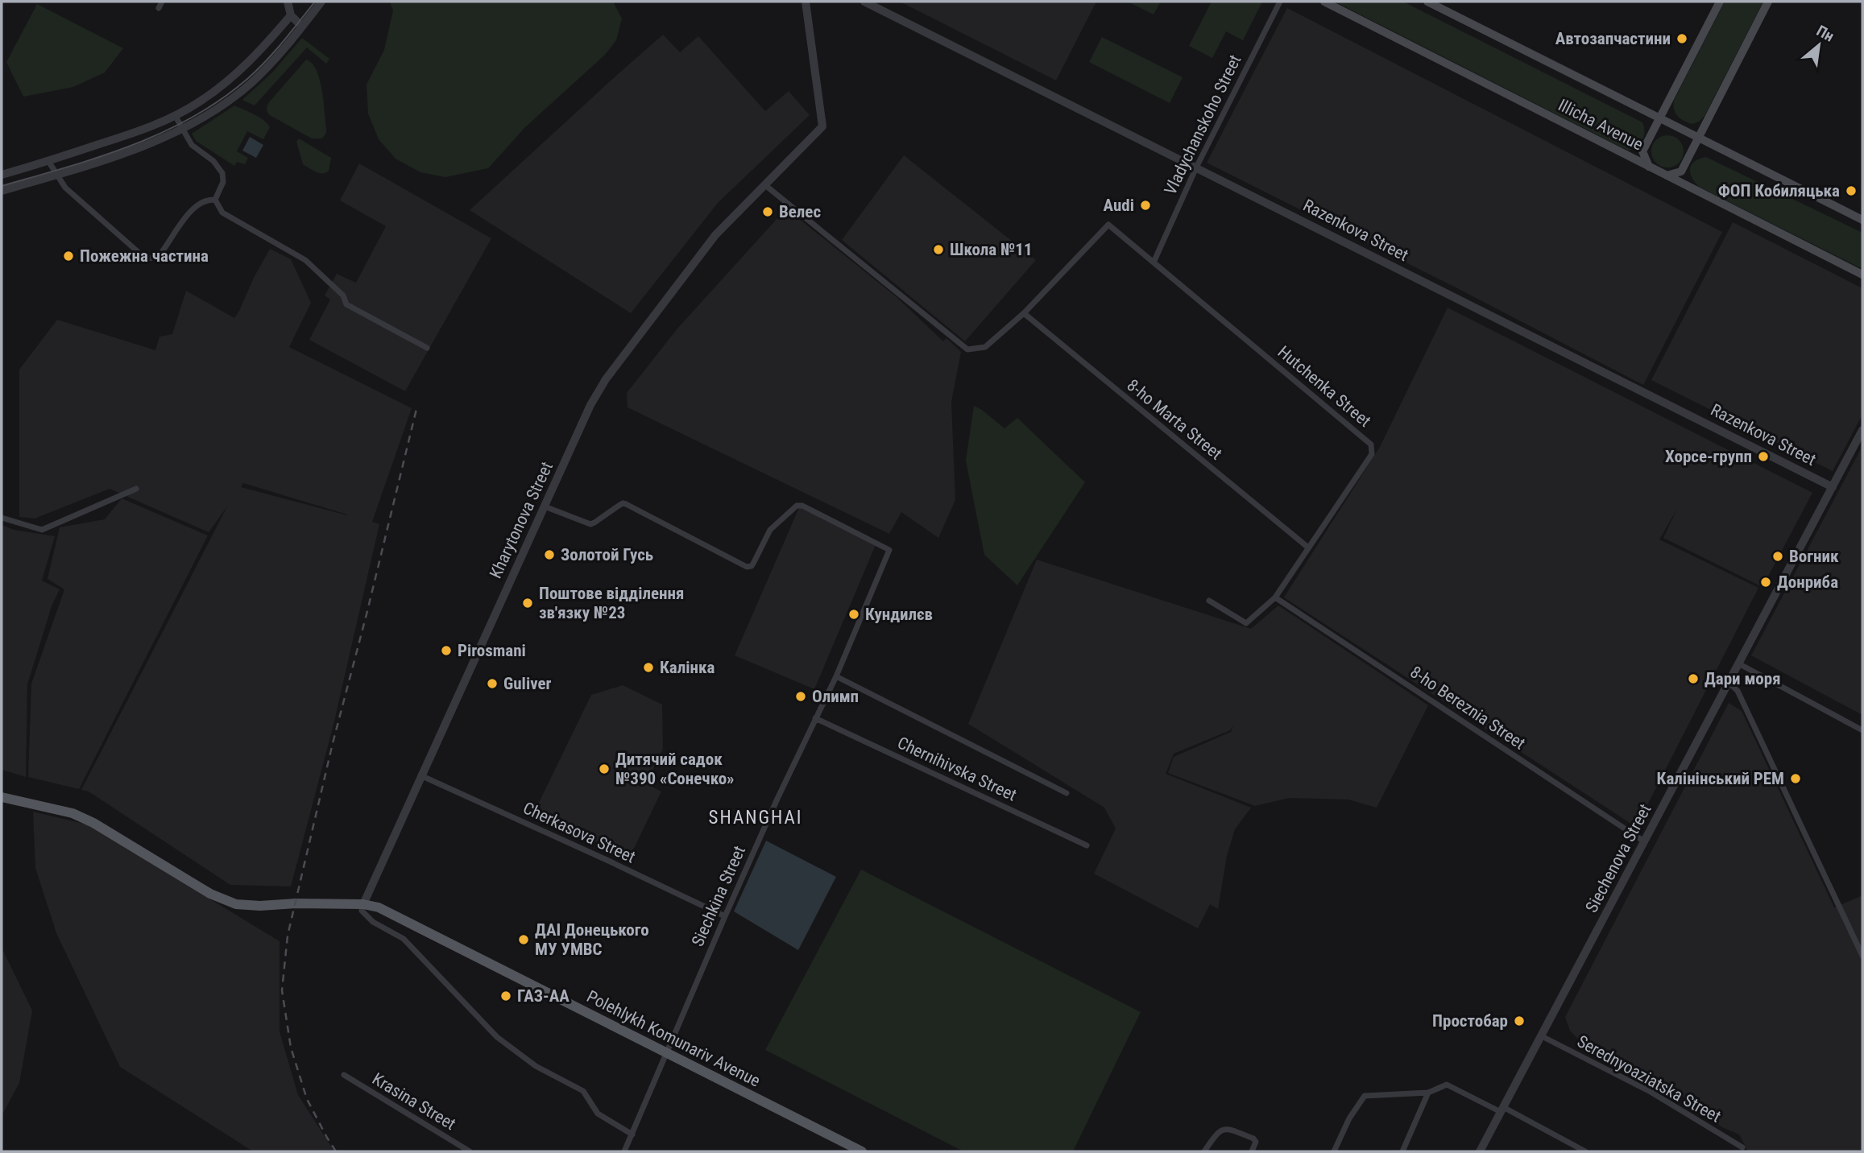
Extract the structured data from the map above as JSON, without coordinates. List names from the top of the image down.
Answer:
{
  "streets": {
    "main road": ["Illicha Avenue", "Polehlykh Komunariv Avenue"],
    "street": [
      "Vladychanskoho Street",
      "Razenkova Street",
      "Hutchenka Street",
      "8-ho Marta Street",
      "Kharytonova Street",
      "8-ho Bereznia Street",
      "Chernihivska Street",
      "Cherkasova Street",
      "Siechenova Street",
      "Siechkina Street",
      "Serednyoaziatska Street",
      "Krasina Street"
    ]
  },
  "crossings": [
    ["Vladychanskoho Street", "Razenkova Street"],
    ["Vladychanskoho Street", "Hutchenka Street"],
    ["Razenkova Street", "Siechenova Street"],
    ["Hutchenka Street", "8-ho Marta Street"],
    ["Hutchenka Street", "8-ho Bereznia Street"],
    ["Kharytonova Street", "Cherkasova Street"],
    ["Kharytonova Street", "Siechkina Street"],
    ["Kharytonova Street", "Polehlykh Komunariv Avenue"],
    ["8-ho Bereznia Street", "Siechenova Street"],
    ["Chernihivska Street", "Siechkina Street"],
    ["Cherkasova Street", "Siechkina Street"],
    ["Siechenova Street", "Serednyoaziatska Street"],
    ["Siechkina Street", "Polehlykh Komunariv Avenue"]
  ],
  "districts": ["SHANGHAI"],
  "places": [
    "Автозапчастини",
    "ФОП Кобиляцька",
    "Audi",
    "Велес",
    "Школа №11",
    "Пожежна частина",
    "Хорсе-групп",
    "Золотой Гусь",
    "Вогник",
    "Донриба",
    "Поштове відділення зв'язку №23",
    "Кундилєв",
    "Pirosmani",
    "Калінка",
    "Дари моря",
    "Guliver",
    "Олимп",
    "Дитячий садок №390 «Сонечко»",
    "Калінінський РЕМ",
    "ДАІ Донецького МУ УМВС",
    "ГАЗ-АА",
    "Простобар"
  ],
  "north": "top right"
}
